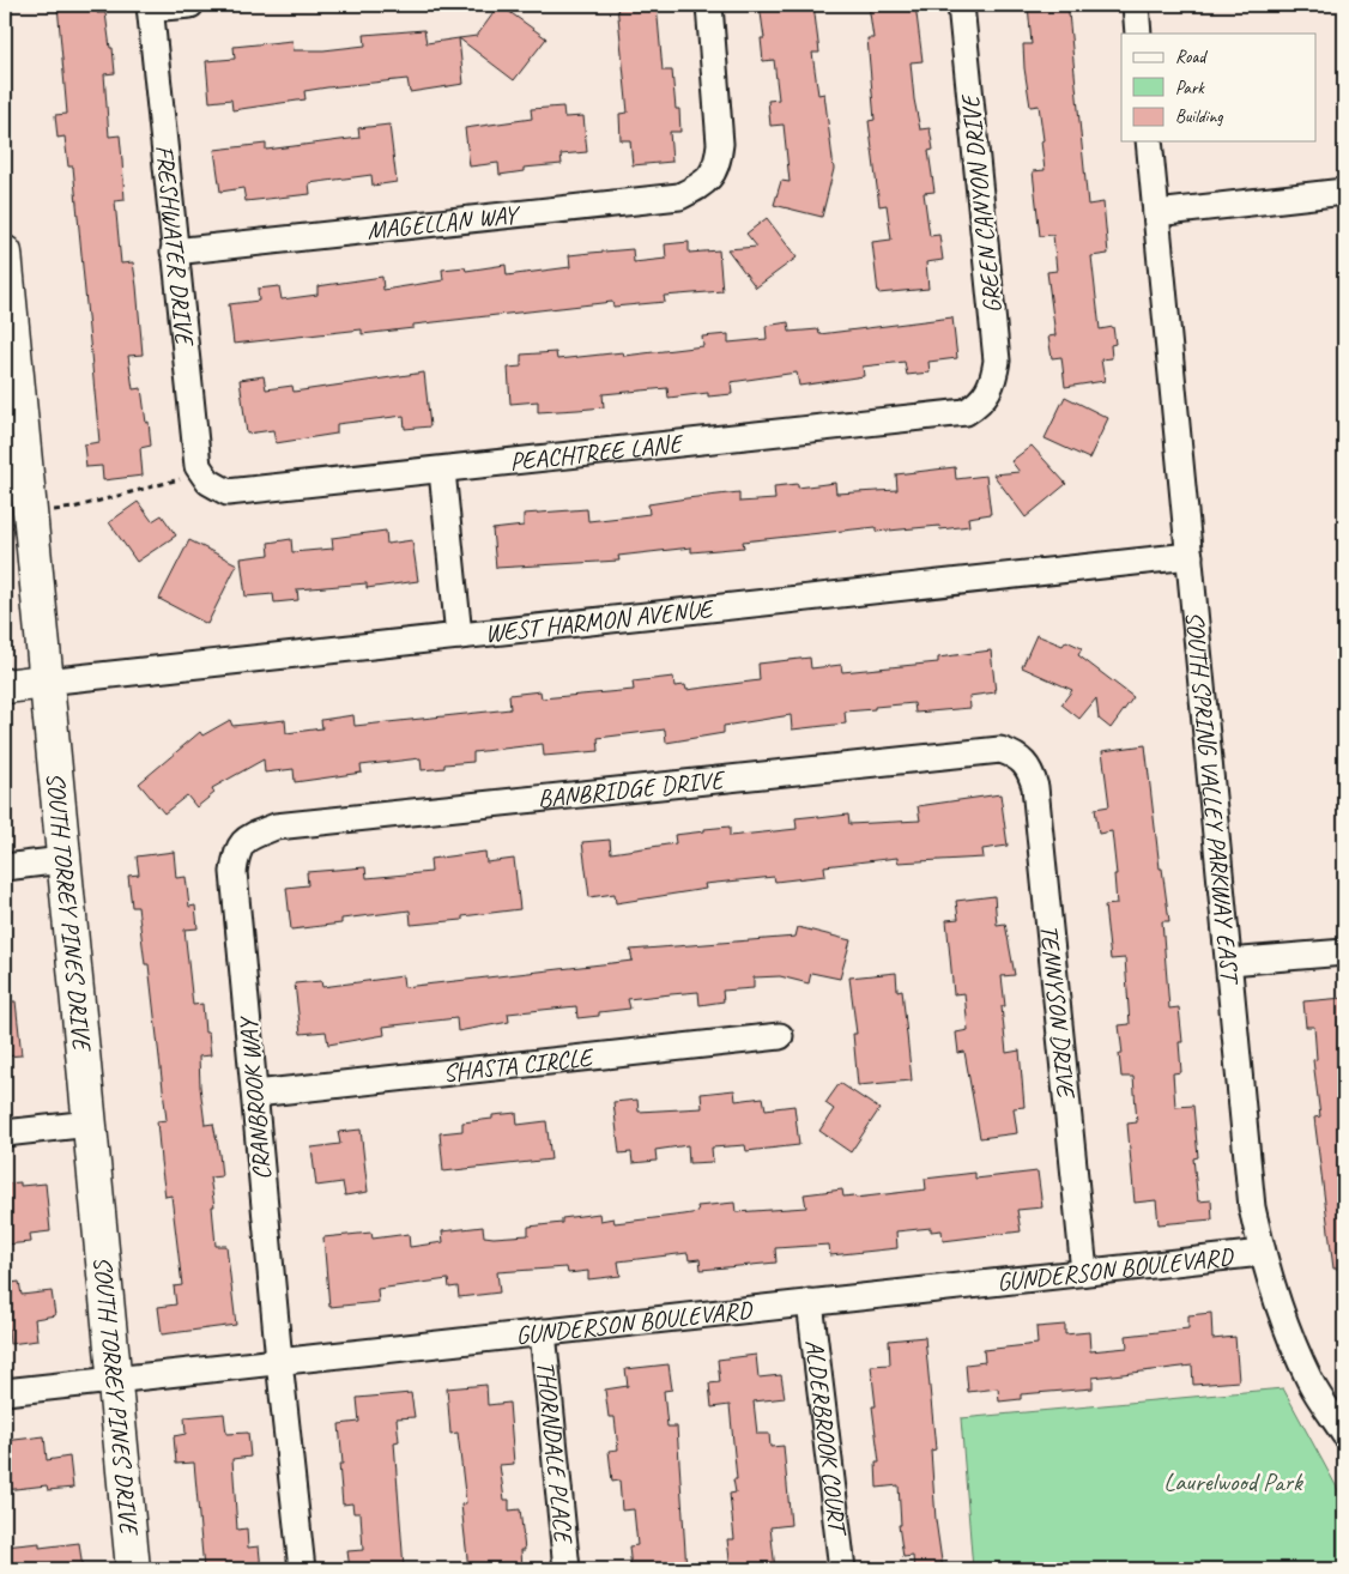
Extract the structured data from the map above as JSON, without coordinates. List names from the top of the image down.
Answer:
{
  "streets": {
    "main road": ["WEST HARMON AVENUE", "SOUTH TORREY PINES DRIVE"],
    "street": [
      "GREEN CANYON DRIVE",
      "MAGELLAN WAY",
      "FRESHWATER DRIVE",
      "PEACHTREE LANE",
      "BANBRIDGE DRIVE",
      "SOUTH SPRING VALLEY PARKWAY EAST",
      "TENNYSON DRIVE",
      "SHASTA CIRCLE",
      "CRANBROOK WAY",
      "GUNDERSON BOULEVARD",
      "ALDERBROOK COURT",
      "THORNDALE PLACE"
    ]
  },
  "crossings": [
    ["GREEN CANYON DRIVE", "PEACHTREE LANE"],
    ["MAGELLAN WAY", "FRESHWATER DRIVE"],
    ["FRESHWATER DRIVE", "PEACHTREE LANE"],
    ["WEST HARMON AVENUE", "SOUTH SPRING VALLEY PARKWAY EAST"],
    ["WEST HARMON AVENUE", "SOUTH TORREY PINES DRIVE"],
    ["BANBRIDGE DRIVE", "TENNYSON DRIVE"],
    ["BANBRIDGE DRIVE", "CRANBROOK WAY"],
    ["SOUTH SPRING VALLEY PARKWAY EAST", "GUNDERSON BOULEVARD"],
    ["SOUTH TORREY PINES DRIVE", "GUNDERSON BOULEVARD"],
    ["TENNYSON DRIVE", "GUNDERSON BOULEVARD"],
    ["SHASTA CIRCLE", "CRANBROOK WAY"],
    ["CRANBROOK WAY", "GUNDERSON BOULEVARD"],
    ["GUNDERSON BOULEVARD", "ALDERBROOK COURT"],
    ["GUNDERSON BOULEVARD", "THORNDALE PLACE"]
  ],
  "parks": ["Laurelwood Park"],
  "legend": ["Road", "Park", "Building"]
}
